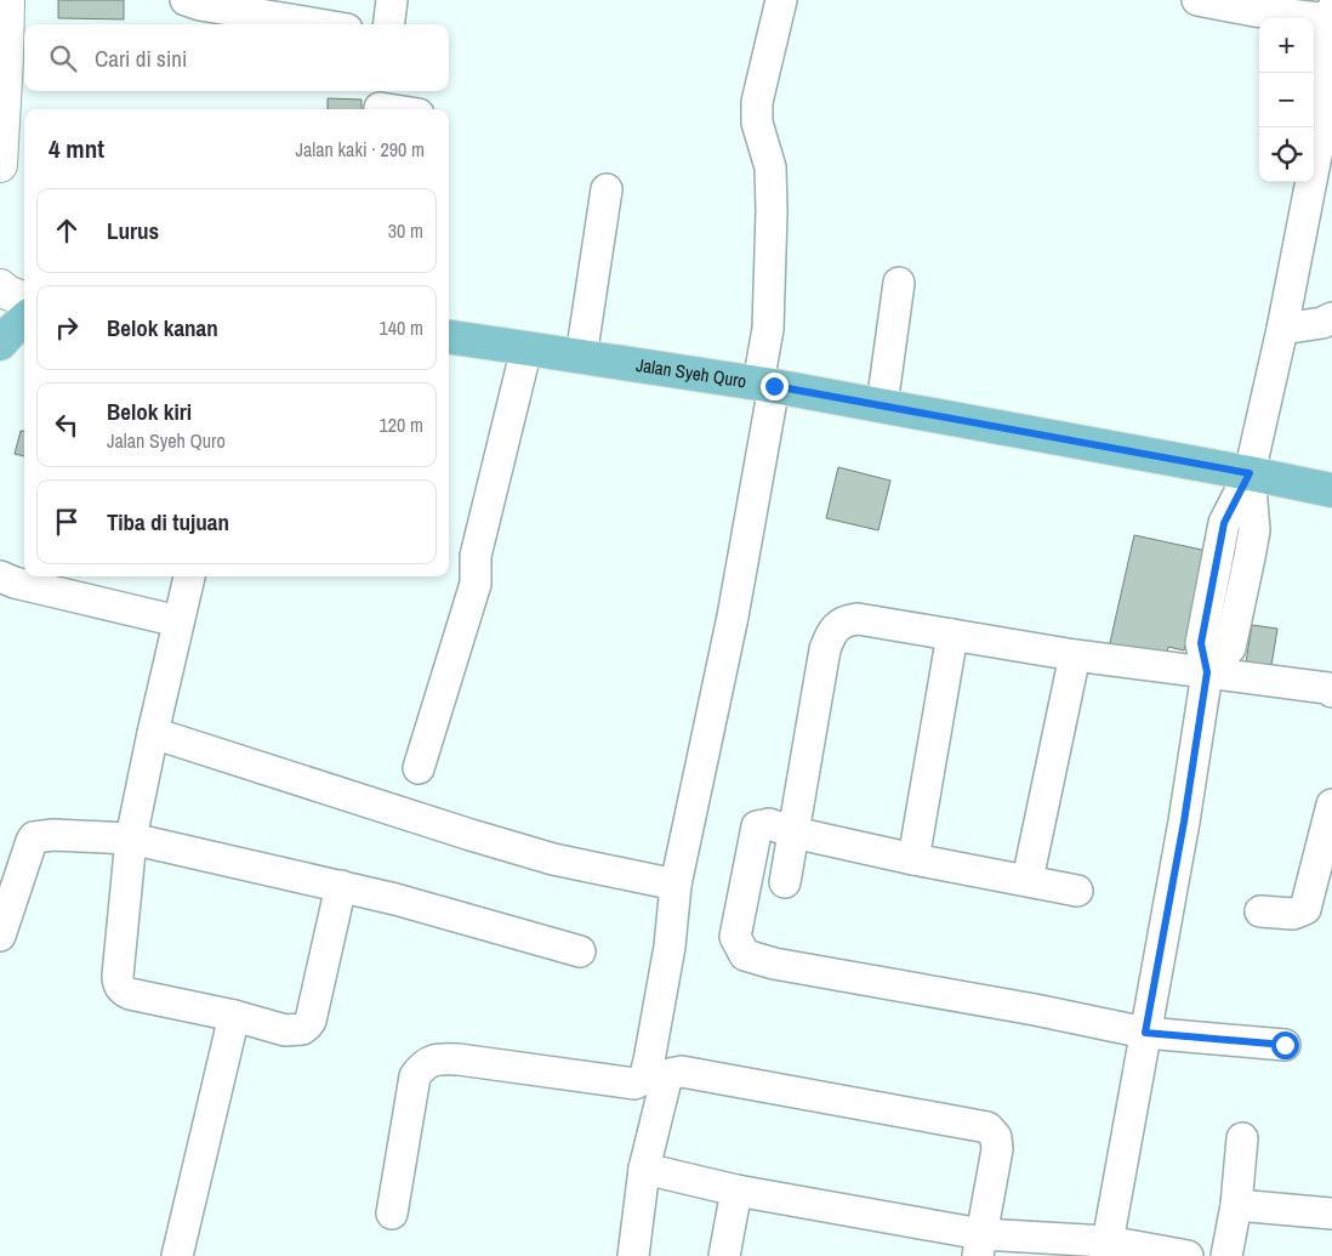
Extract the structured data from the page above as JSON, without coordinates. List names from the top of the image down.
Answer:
{
  "streets": {
    "main road": ["Jalan Syeh Quro"]
  },
  "page": {
    "map_buttons": ["+", "−"],
    "search": "Cari di sini",
    "heading": ["4 mnt", "Jalan kaki · 290 m"],
    "list": [
      ["Lurus", "30 m"],
      ["Belok kanan", "140 m"],
      ["Belok kiri", "Jalan Syeh Quro", "120 m"],
      "Tiba di tujuan"
    ]
  }
}
